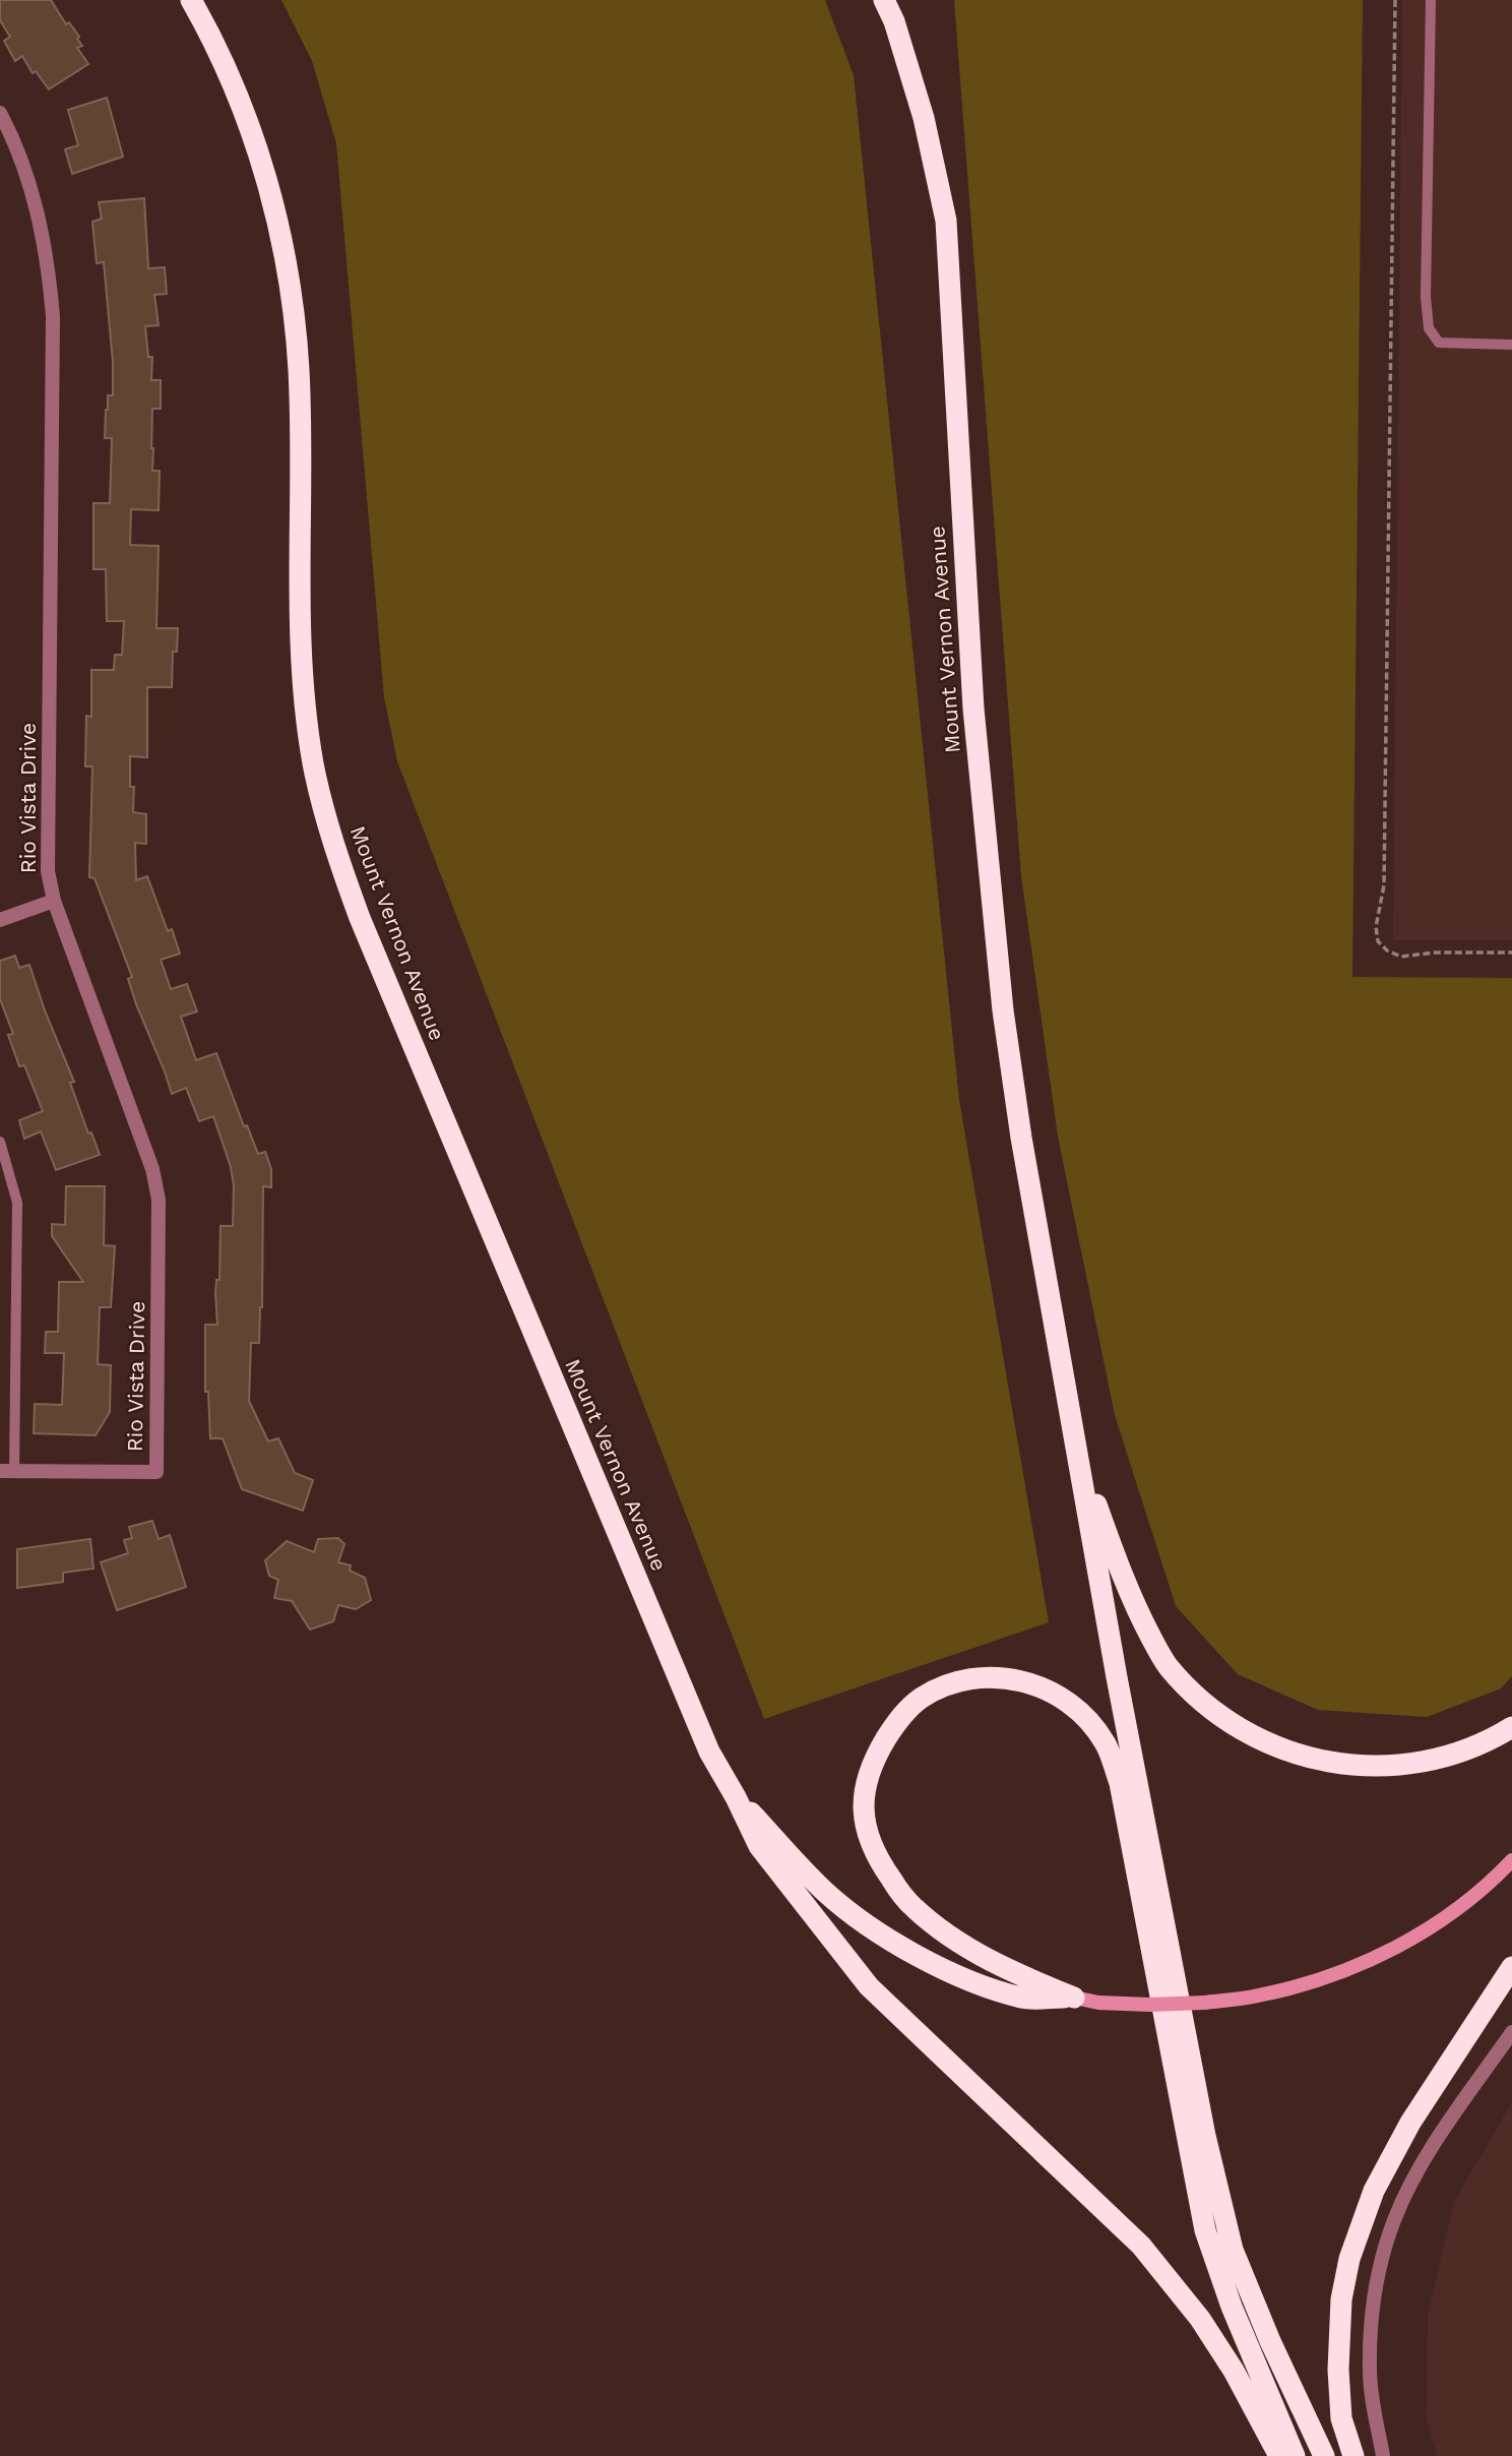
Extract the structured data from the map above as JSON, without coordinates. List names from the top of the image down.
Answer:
{
  "streets": {
    "highway": ["Mount Vernon Avenue"],
    "street": ["Rio Vista Drive"]
  }
}
